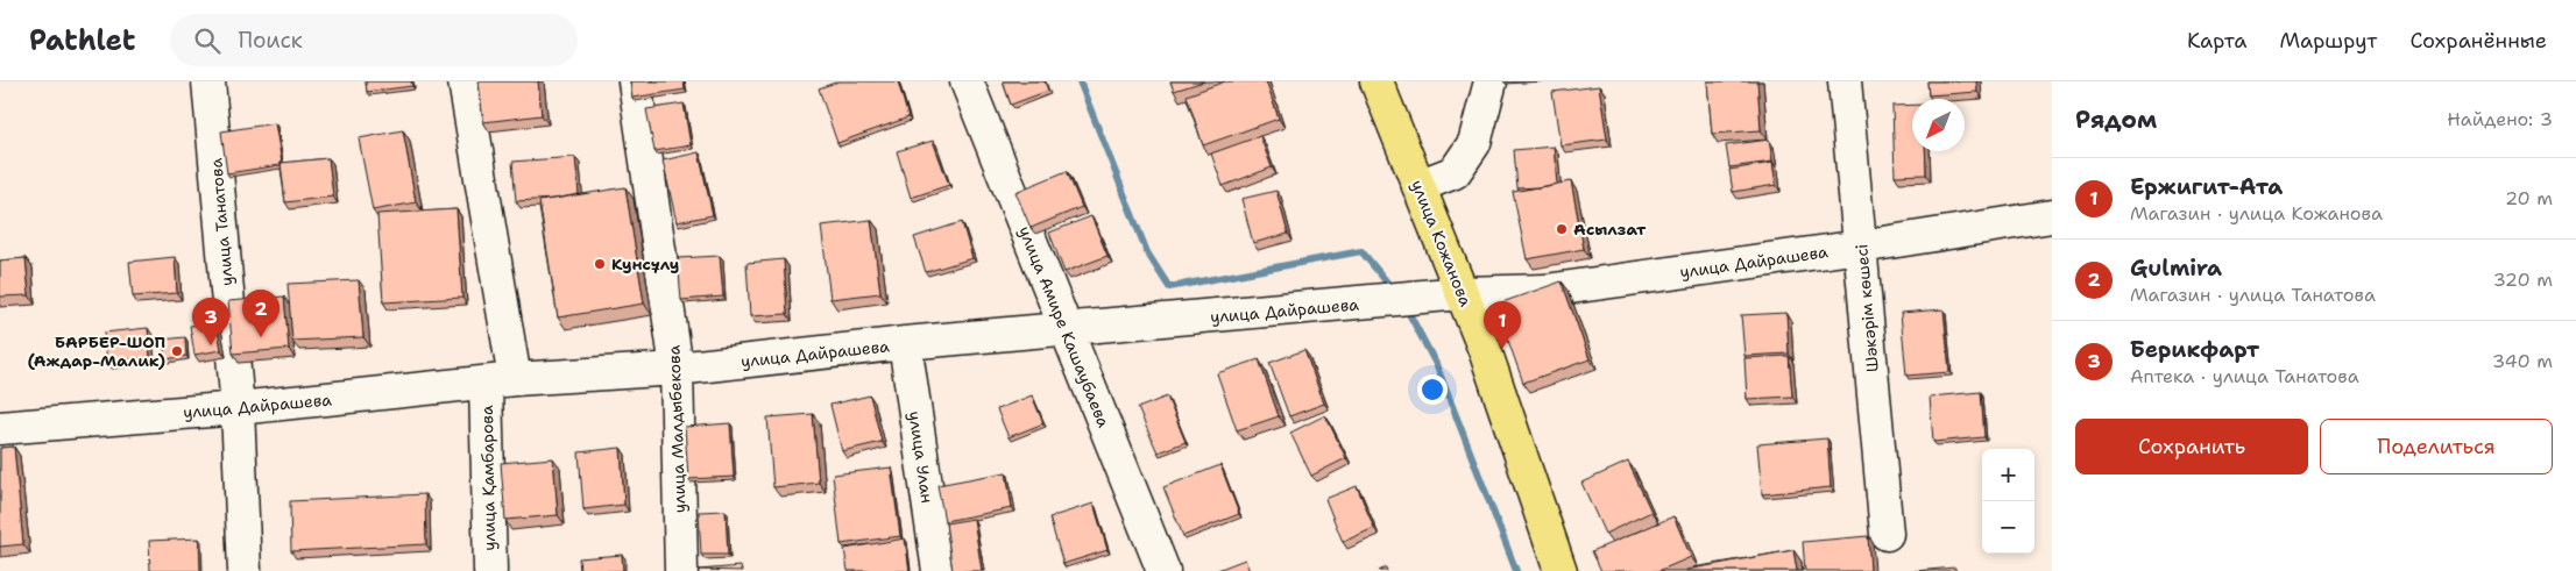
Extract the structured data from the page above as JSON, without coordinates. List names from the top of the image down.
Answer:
{
  "streets": {
    "main road": ["улица Кожанова"],
    "street": [
      "улица Танатова",
      "улица Дайрашева",
      "Шәкәрім көшесі",
      "улица Амире Кашаубаева",
      "улица Малдыбекова",
      "улица Улан",
      "улица Қамбарова"
    ]
  },
  "crossings": [
    ["улица Танатова", "улица Дайрашева"],
    ["улица Кожанова", "улица Дайрашева"],
    ["улица Дайрашева", "Шәкәрім көшесі"],
    ["улица Дайрашева", "улица Амире Кашаубаева"],
    ["улица Дайрашева", "улица Малдыбекова"],
    ["улица Дайрашева", "улица Улан"],
    ["улица Дайрашева", "улица Қамбарова"]
  ],
  "places": ["Асылзат", "Кунсұлу", "БАРБЕР-ШОП (Аждар-Малик)"],
  "north": "bottom left",
  "page": {
    "header": "Pathlet",
    "search": "Поиск",
    "nav": ["Карта", "Маршрут", "Сохранённые"],
    "heading": ["Рядом", "Найдено: 3"],
    "list": [
      {
        "mark": "1",
        "name": "Ержигит-Ата",
        "note": "Магазин · улица Кожанова",
        "value": "20 m"
      },
      {
        "mark": "2",
        "name": "Gulmira",
        "note": "Магазин · улица Танатова",
        "value": "320 m"
      },
      {
        "mark": "3",
        "name": "Берикфарт",
        "note": "Аптека · улица Танатова",
        "value": "340 m"
      }
    ],
    "pins": ["2", "3", "1"],
    "buttons": ["Сохранить", "Поделиться"],
    "map_buttons": ["+", "−"]
  }
}
